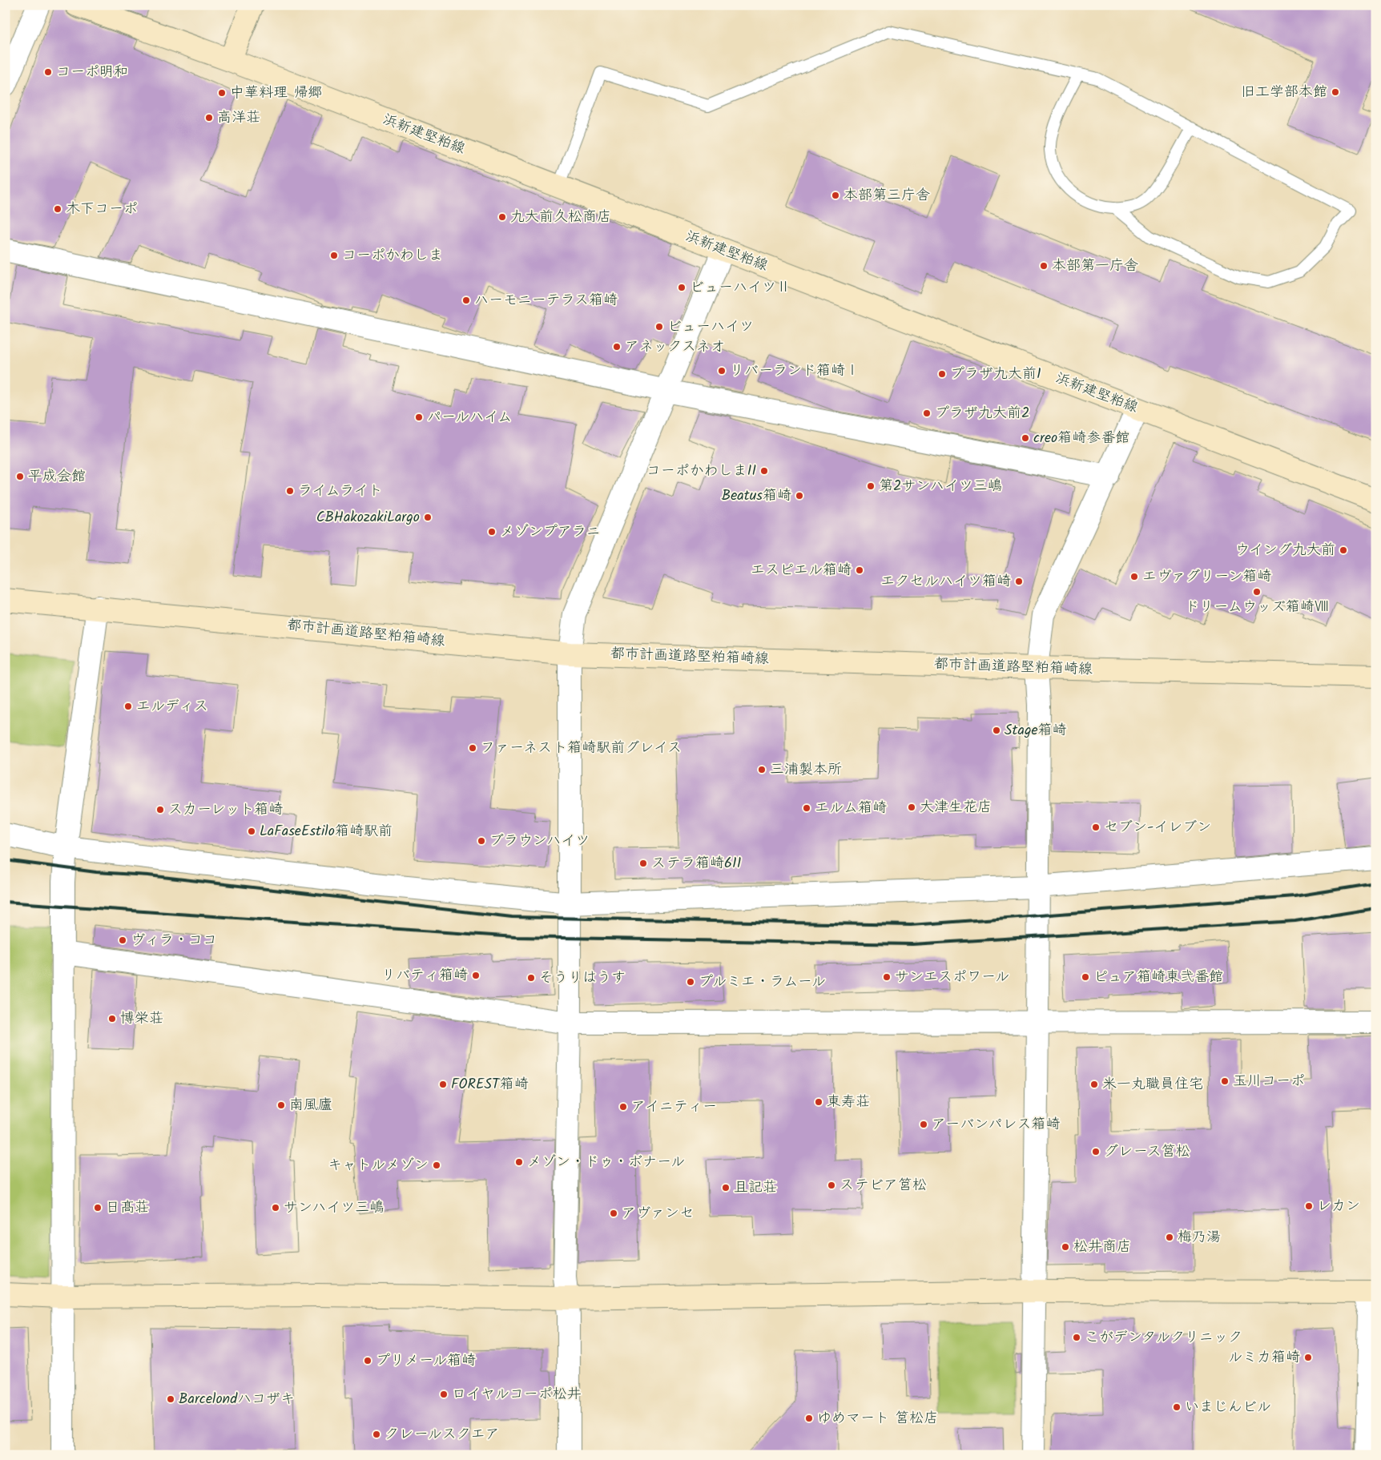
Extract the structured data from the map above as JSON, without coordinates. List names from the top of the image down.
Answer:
{
  "streets": {
    "street": ["浜新建堅粕線", "都市計画道路堅粕箱崎線"]
  },
  "places": [
    "コーポ明和",
    "旧工学部本館",
    "中華料理 帰郷",
    "高洋荘",
    "本部第三庁舎",
    "木下コーポ",
    "九大前久松商店",
    "コーポかわしま",
    "本部第一庁舎",
    "ビューハイツⅡ",
    "ハーモニーテラス箱崎",
    "ビューハイツ",
    "アネックスネオ",
    "リバーランド箱崎Ⅰ",
    "プラザ九大前1",
    "プラザ九大前2",
    "パールハイム",
    "creo箱崎参番館",
    "コーポかわしまII",
    "平成会館",
    "第2サンハイツ三嶋",
    "ライムライト",
    "Beatus箱崎",
    "CBHakozakiLargo",
    "メゾンプアラニ",
    "ウイング九大前",
    "エスピエル箱崎",
    "エヴァグリーン箱崎",
    "エクセルハイツ箱崎",
    "ドリームウッズ箱崎Ⅷ",
    "エルディス",
    "Stage箱崎",
    "ファーネスト箱崎駅前グレイス",
    "三浦製本所",
    "大津生花店",
    "エルム箱崎",
    "スカーレット箱崎",
    "セブン-イレブン",
    "LaFaseEstilo箱崎駅前",
    "ブラウンハイツ",
    "ステラ箱崎611",
    "ヴィラ・ココ",
    "リバティ箱崎",
    "サンエスポワール",
    "ピュア箱崎東弐番館",
    "そうりはうす",
    "プルミエ・ラムール",
    "博栄荘",
    "玉川コーポ",
    "FOREST箱崎",
    "米一丸職員住宅",
    "東寿荘",
    "南風廬",
    "アイニティー",
    "アーバンパレス箱崎",
    "グレース筥松",
    "メゾン・ドゥ・ボナール",
    "キャトルメゾン",
    "ステビア筥松",
    "且記荘",
    "レカン",
    "日髙荘",
    "サンハイツ三嶋",
    "アヴァンセ",
    "梅乃湯",
    "松井商店",
    "こがデンタルクリニック",
    "ルミカ箱崎",
    "プリメール箱崎",
    "ロイヤルコーポ松井",
    "Barcelondハコザキ",
    "いまじんビル",
    "ゆめマート 筥松店",
    "クレールスクエア"
  ]
}
